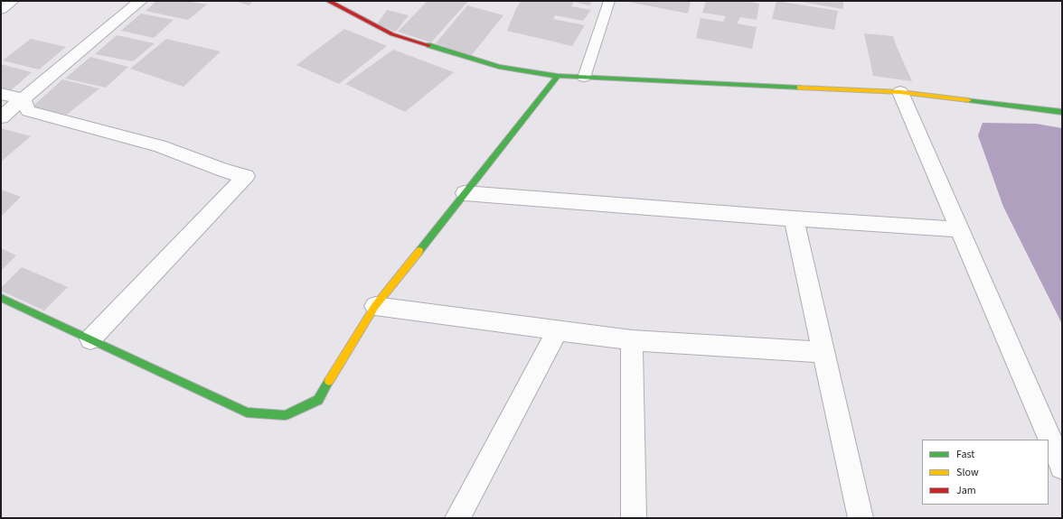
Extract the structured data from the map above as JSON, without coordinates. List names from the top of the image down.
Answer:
{
  "legend": ["Fast", "Slow", "Jam"]
}
